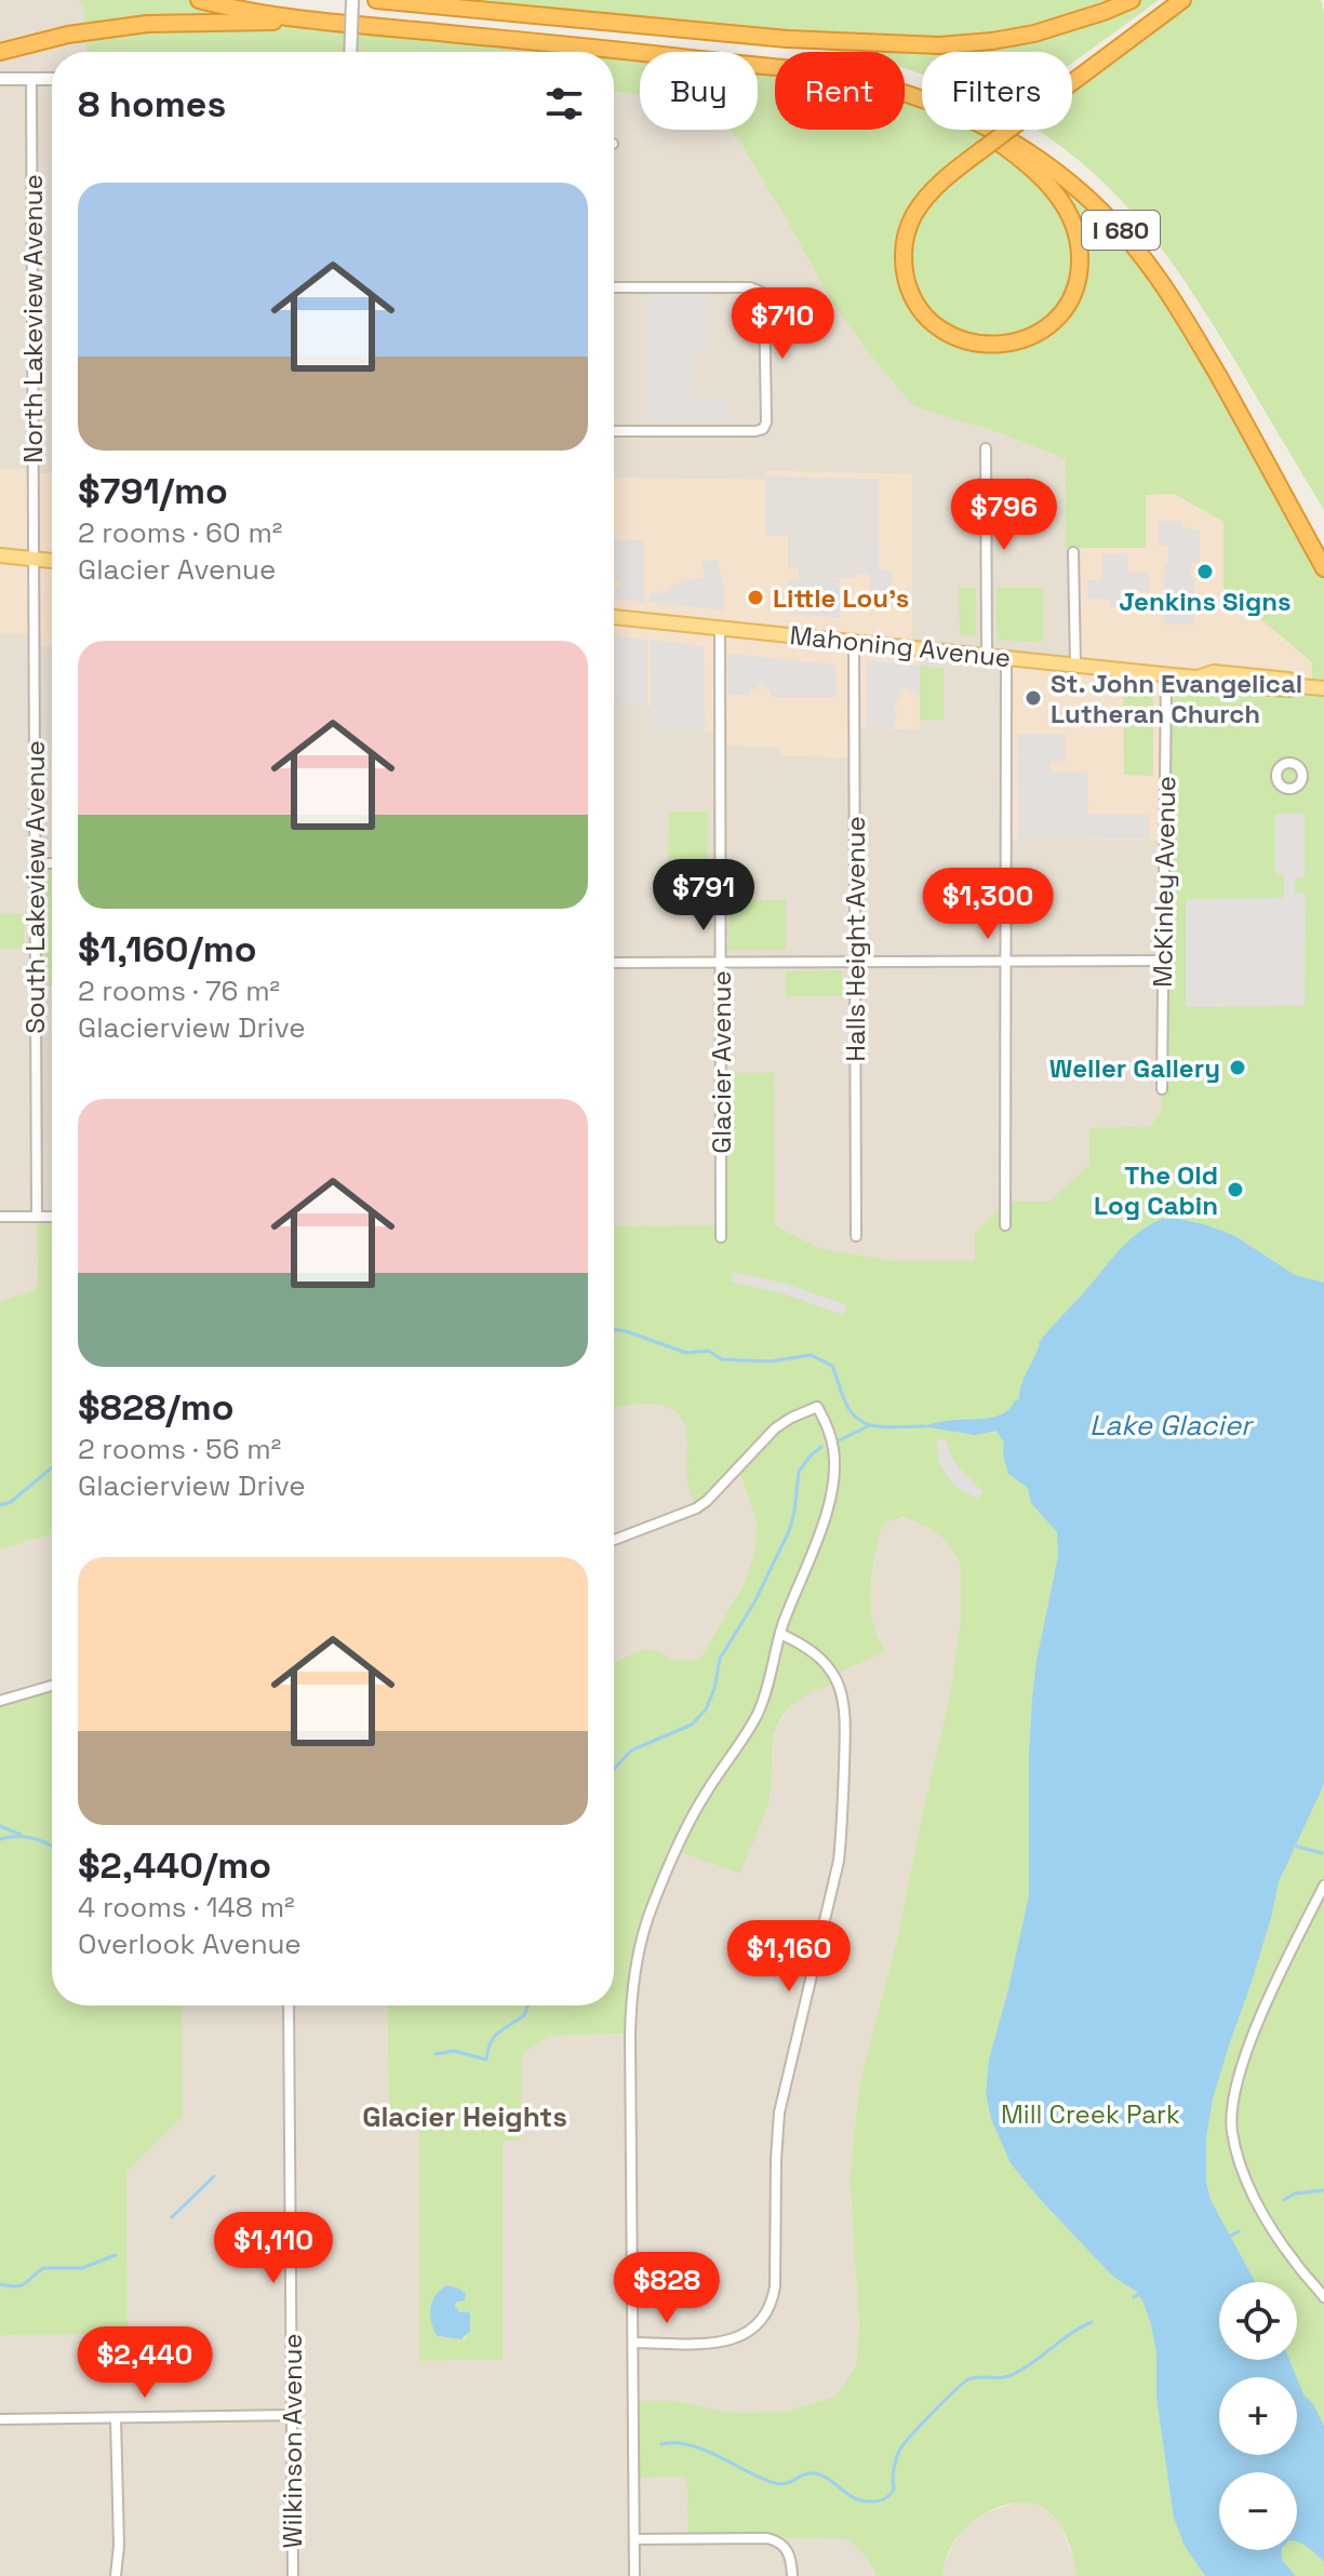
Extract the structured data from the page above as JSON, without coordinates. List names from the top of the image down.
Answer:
{
  "streets": {
    "highway": ["I 680"],
    "main road": ["Mahoning Avenue"],
    "street": [
      "North Lakeview Avenue",
      "McKinley Avenue",
      "South Lakeview Avenue",
      "Halls Height Avenue",
      "Glacier Avenue",
      "Wilkinson Avenue"
    ]
  },
  "crossings": [
    ["North Lakeview Avenue", "South Lakeview Avenue"],
    ["Mahoning Avenue", "McKinley Avenue"],
    ["Mahoning Avenue", "Halls Height Avenue"],
    ["Mahoning Avenue", "Glacier Avenue"]
  ],
  "districts": ["Glacier Heights"],
  "water": ["Lake Glacier"],
  "parks": ["Mill Creek Park"],
  "places": [
    "Jenkins Signs",
    "Little Lou's",
    "St. John Evangelical Lutheran Church",
    "Weller Gallery",
    "The Old Log Cabin"
  ],
  "page": {
    "chip": ["Buy", "Rent", "Filters"],
    "heading": "8 homes",
    "list": [
      {
        "name": "$791/mo",
        "note": "2 rooms · 60 m² · Glacier Avenue"
      },
      {
        "name": "$1,160/mo",
        "note": "2 rooms · 76 m² · Glacierview Drive"
      },
      {
        "name": "$828/mo",
        "note": "2 rooms · 56 m² · Glacierview Drive"
      },
      {
        "name": "$2,440/mo",
        "note": "4 rooms · 148 m² · Overlook Avenue"
      }
    ],
    "price": [
      "$710",
      "$796",
      "$791",
      "$1,300",
      "$1,160",
      "$1,110",
      "$828",
      "$2,440"
    ],
    "map_buttons": ["+", "−"]
  }
}
